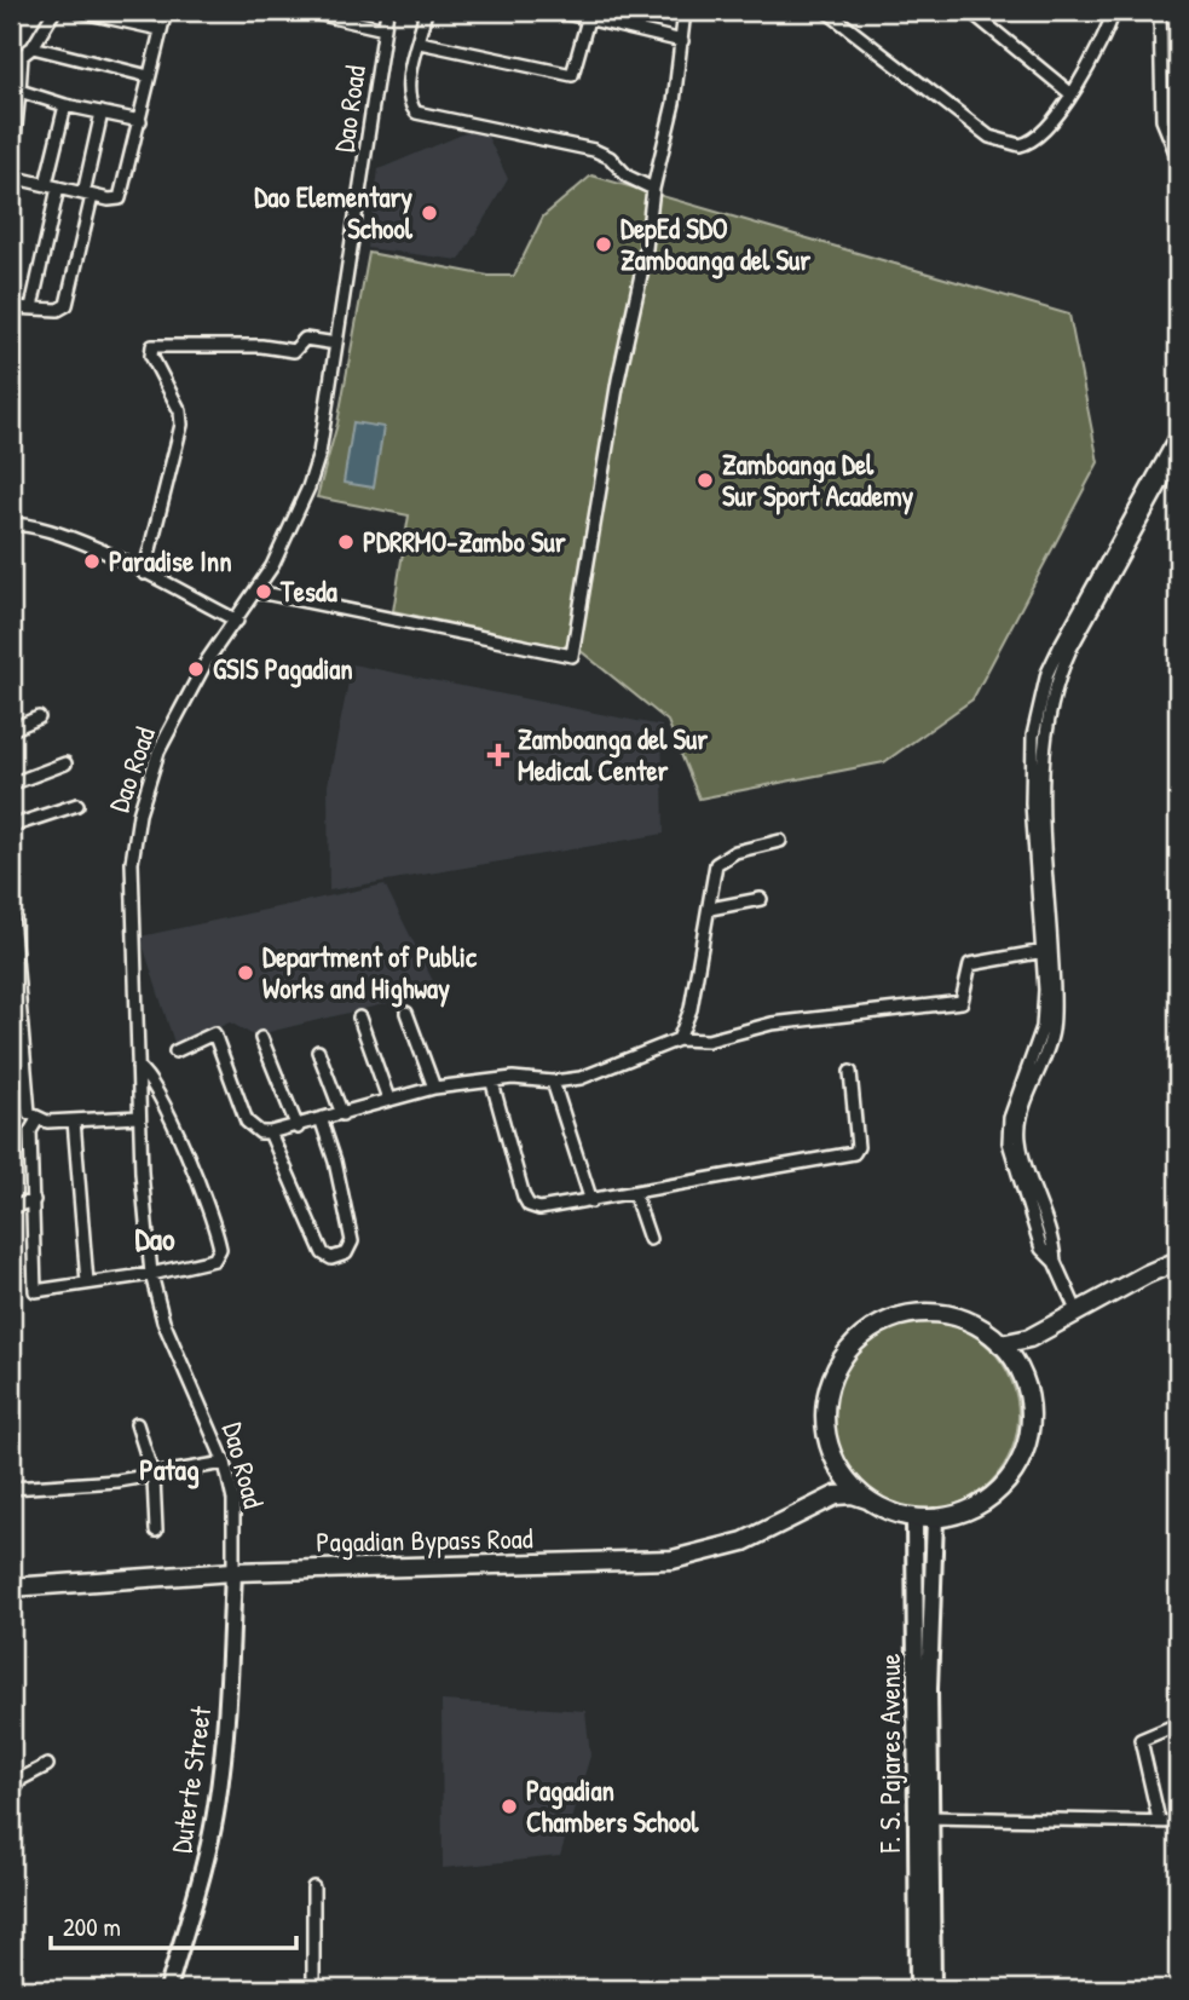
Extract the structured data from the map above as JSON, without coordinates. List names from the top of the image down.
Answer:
{
  "streets": {
    "highway": ["Pagadian Bypass Road"],
    "main road": ["F. S. Pajares Avenue", "Duterte Street"],
    "street": ["Dao Road"]
  },
  "crossings": [
    ["Dao Road", "Pagadian Bypass Road"],
    ["Dao Road", "Duterte Street"],
    ["Pagadian Bypass Road", "F. S. Pajares Avenue"],
    ["Pagadian Bypass Road", "Duterte Street"]
  ],
  "districts": ["Dao", "Patag"],
  "places": {
    "other": [
      "Dao Elementary School",
      "DepEd SDO Zamboanga del Sur",
      "Zamboanga Del Sur Sport Academy",
      "PDRRMO-Zambo Sur",
      "Paradise Inn",
      "Tesda",
      "GSIS Pagadian",
      "Department of Public Works and Highway",
      "Pagadian Chambers School"
    ],
    "health": ["Zamboanga del Sur Medical Center"]
  },
  "scale_bar": "200 m"
}
